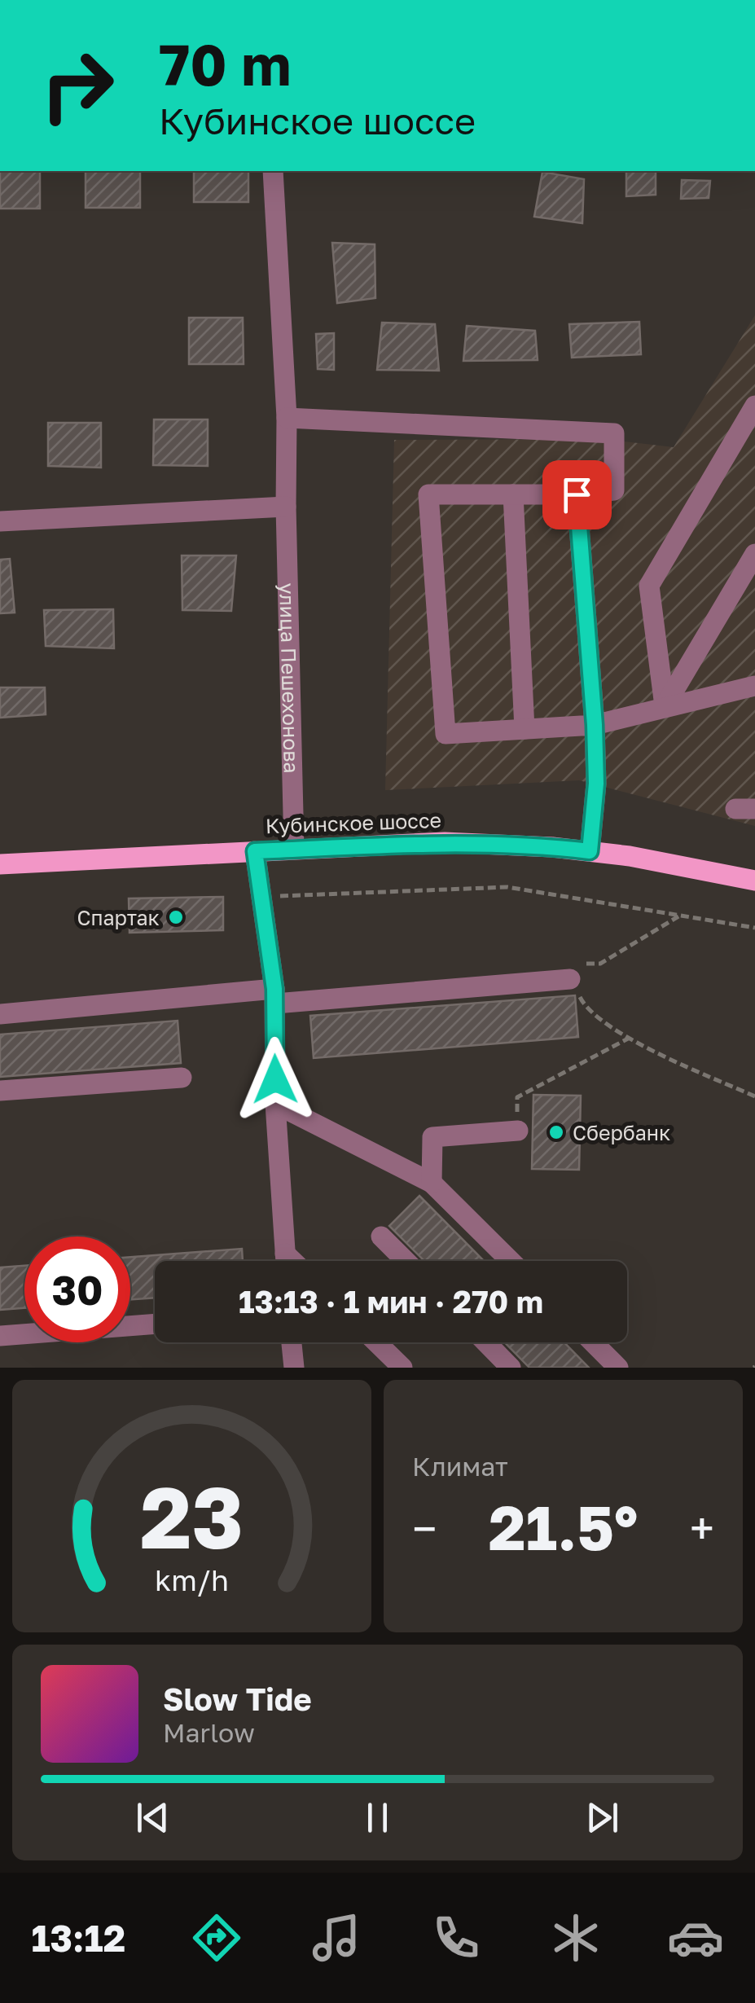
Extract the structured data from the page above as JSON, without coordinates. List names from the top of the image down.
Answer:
{
  "streets": {
    "main road": ["Кубинское шоссе"],
    "street": ["улица Пешехонова"]
  },
  "crossings": [
    ["улица Пешехонова", "Кубинское шоссе"]
  ],
  "places": ["Спартак", "Сбербанк"],
  "page": {
    "turn": ["70 m", "Кубинское шоссе"],
    "limit": "30",
    "trip": "13:13 · 1 мин · 270 m",
    "tile": "Климат",
    "heat": ["−", "21.5°", "+"],
    "song": ["Slow Tide", "Marlow"],
    "tabs": "13:12",
    "gauge": ["23", "km/h"]
  }
}
